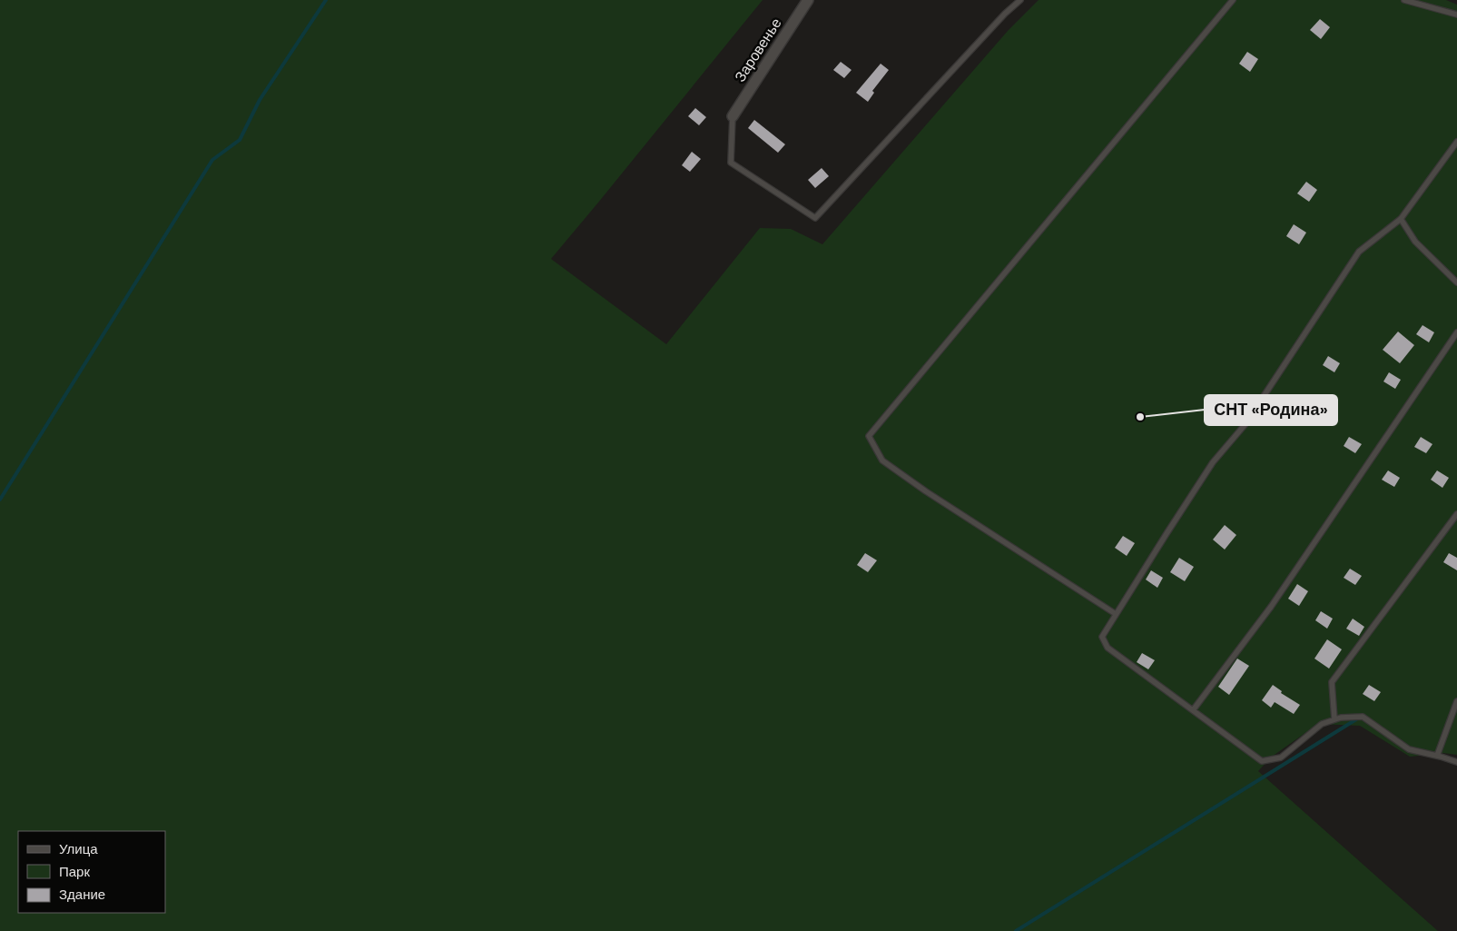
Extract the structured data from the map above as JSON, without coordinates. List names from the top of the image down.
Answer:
{
  "streets": {
    "street": ["Заровенье"]
  },
  "places": ["СНТ «Родина»"],
  "legend": ["Улица", "Парк", "Здание"]
}
